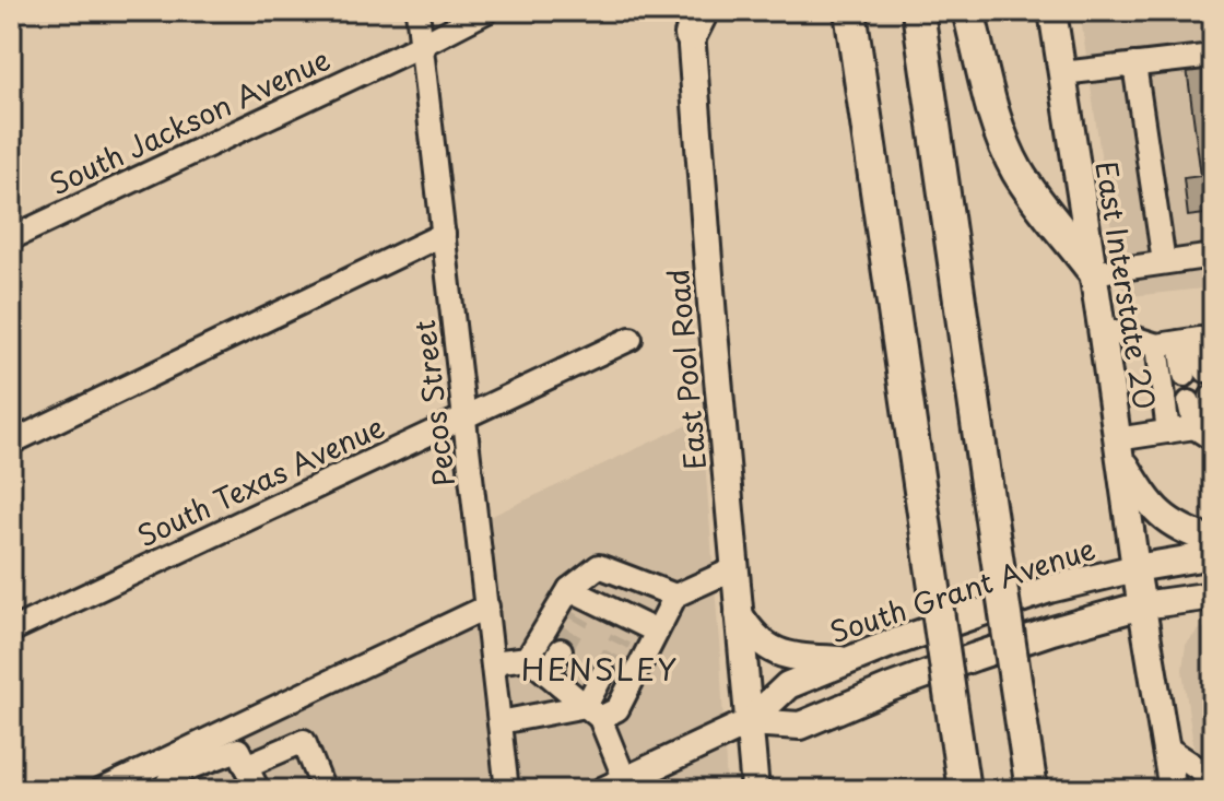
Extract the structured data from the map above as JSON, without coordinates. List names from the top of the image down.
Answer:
{
  "streets": {
    "main road": ["East Interstate 20", "East Pool Road", "South Grant Avenue"],
    "street": ["South Jackson Avenue", "Pecos Street", "South Texas Avenue"]
  },
  "crossings": [
    ["South Jackson Avenue", "Pecos Street"],
    ["East Interstate 20", "South Grant Avenue"],
    ["East Pool Road", "South Grant Avenue"],
    ["Pecos Street", "South Texas Avenue"]
  ],
  "districts": ["HENSLEY"]
}
